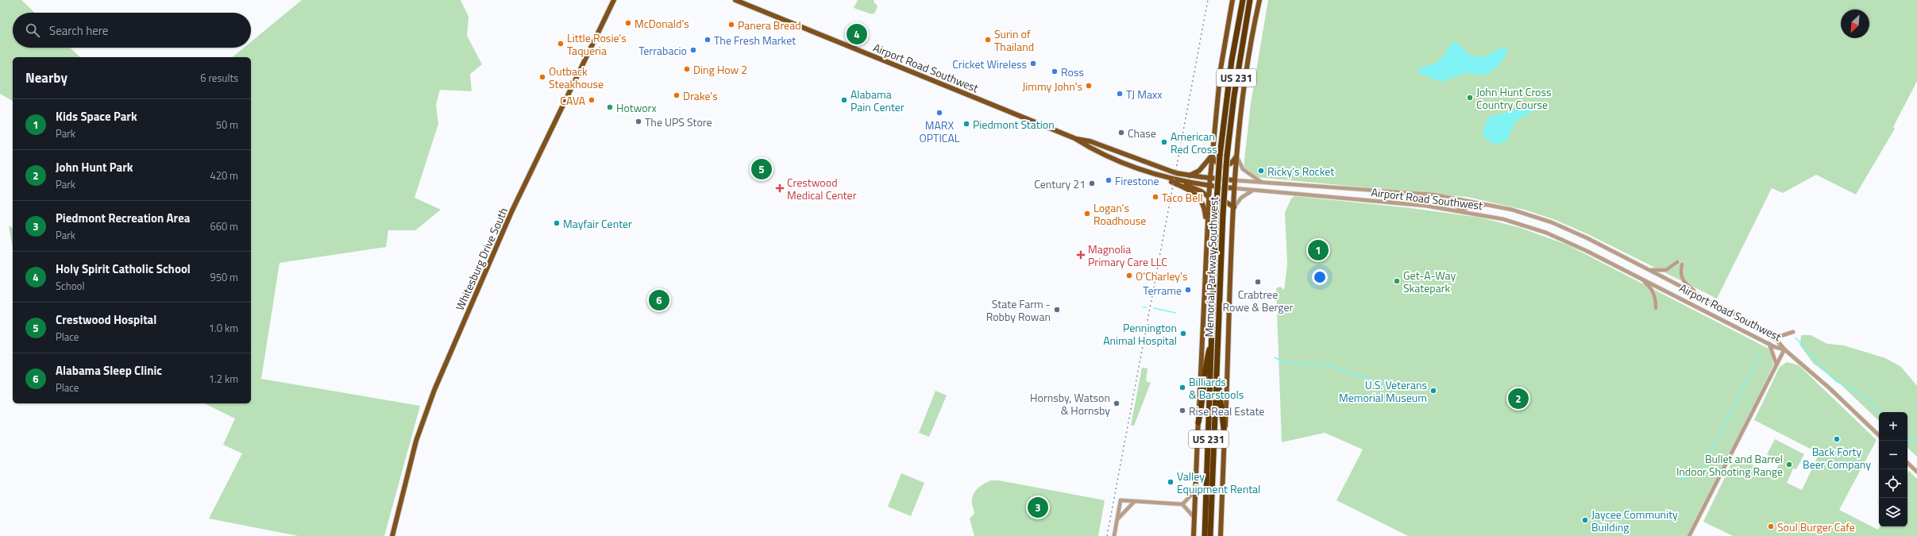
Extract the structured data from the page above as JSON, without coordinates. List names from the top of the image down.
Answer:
{
  "streets": {
    "highway": ["US 231", "Memorial Parkway Southwest"],
    "main road": ["Airport Road Southwest", "Whitesburg Drive South"]
  },
  "places": {
    "other": [
      "McDonald's",
      "Panera Bread",
      "The Fresh Market",
      "Surin of Thailand",
      "Little Rosie's Taqueria",
      "Terrabacio",
      "Cricket Wireless",
      "Ding How 2",
      "Ross",
      "Outback Steakhouse",
      "Jimmy John's",
      "TJ Maxx",
      "Drake's",
      "John Hunt Cross Country Course",
      "CAVA",
      "Alabama Pain Center",
      "Hotworx",
      "MARX OPTICAL",
      "The UPS Store",
      "Piedmont Station",
      "Chase",
      "American Red Cross",
      "Ricky's Rocket",
      "Firestone",
      "Century 21",
      "Taco Bell",
      "Logan's Roadhouse",
      "Mayfair Center",
      "O'Charley's",
      "Get-A-Way Skatepark",
      "Crabtree Rowe & Berger",
      "Terrame",
      "State Farm - Robby Rowan",
      "Pennington Animal Hospital",
      "Billiards & Barstools",
      "U.S. Veterans Memorial Museum",
      "Hornsby, Watson & Hornsby",
      "Rise Real Estate",
      "Back Forty Beer Company",
      "Bullet and Barrel Indoor Shooting Range",
      "Valley Equipment Rental",
      "Jaycee Community Building",
      "Soul Burger Cafe"
    ],
    "health": ["Crestwood Medical Center", "Magnolia Primary Care LLC"]
  },
  "north": "bottom left",
  "page": {
    "search": "Search here",
    "pins": [
      "4",
      "5",
      "1",
      "6",
      "2",
      "3"
    ],
    "heading": ["Nearby", "6 results"],
    "list": [
      {
        "mark": "1",
        "name": "Kids Space Park",
        "note": "Park",
        "value": "50 m"
      },
      {
        "mark": "2",
        "name": "John Hunt Park",
        "note": "Park",
        "value": "420 m"
      },
      {
        "mark": "3",
        "name": "Piedmont Recreation Area",
        "note": "Park",
        "value": "660 m"
      },
      {
        "mark": "4",
        "name": "Holy Spirit Catholic School",
        "note": "School",
        "value": "950 m"
      },
      {
        "mark": "5",
        "name": "Crestwood Hospital",
        "note": "Place",
        "value": "1.0 km"
      },
      {
        "mark": "6",
        "name": "Alabama Sleep Clinic",
        "note": "Place",
        "value": "1.2 km"
      }
    ],
    "map_buttons": ["+", "−"]
  }
}
